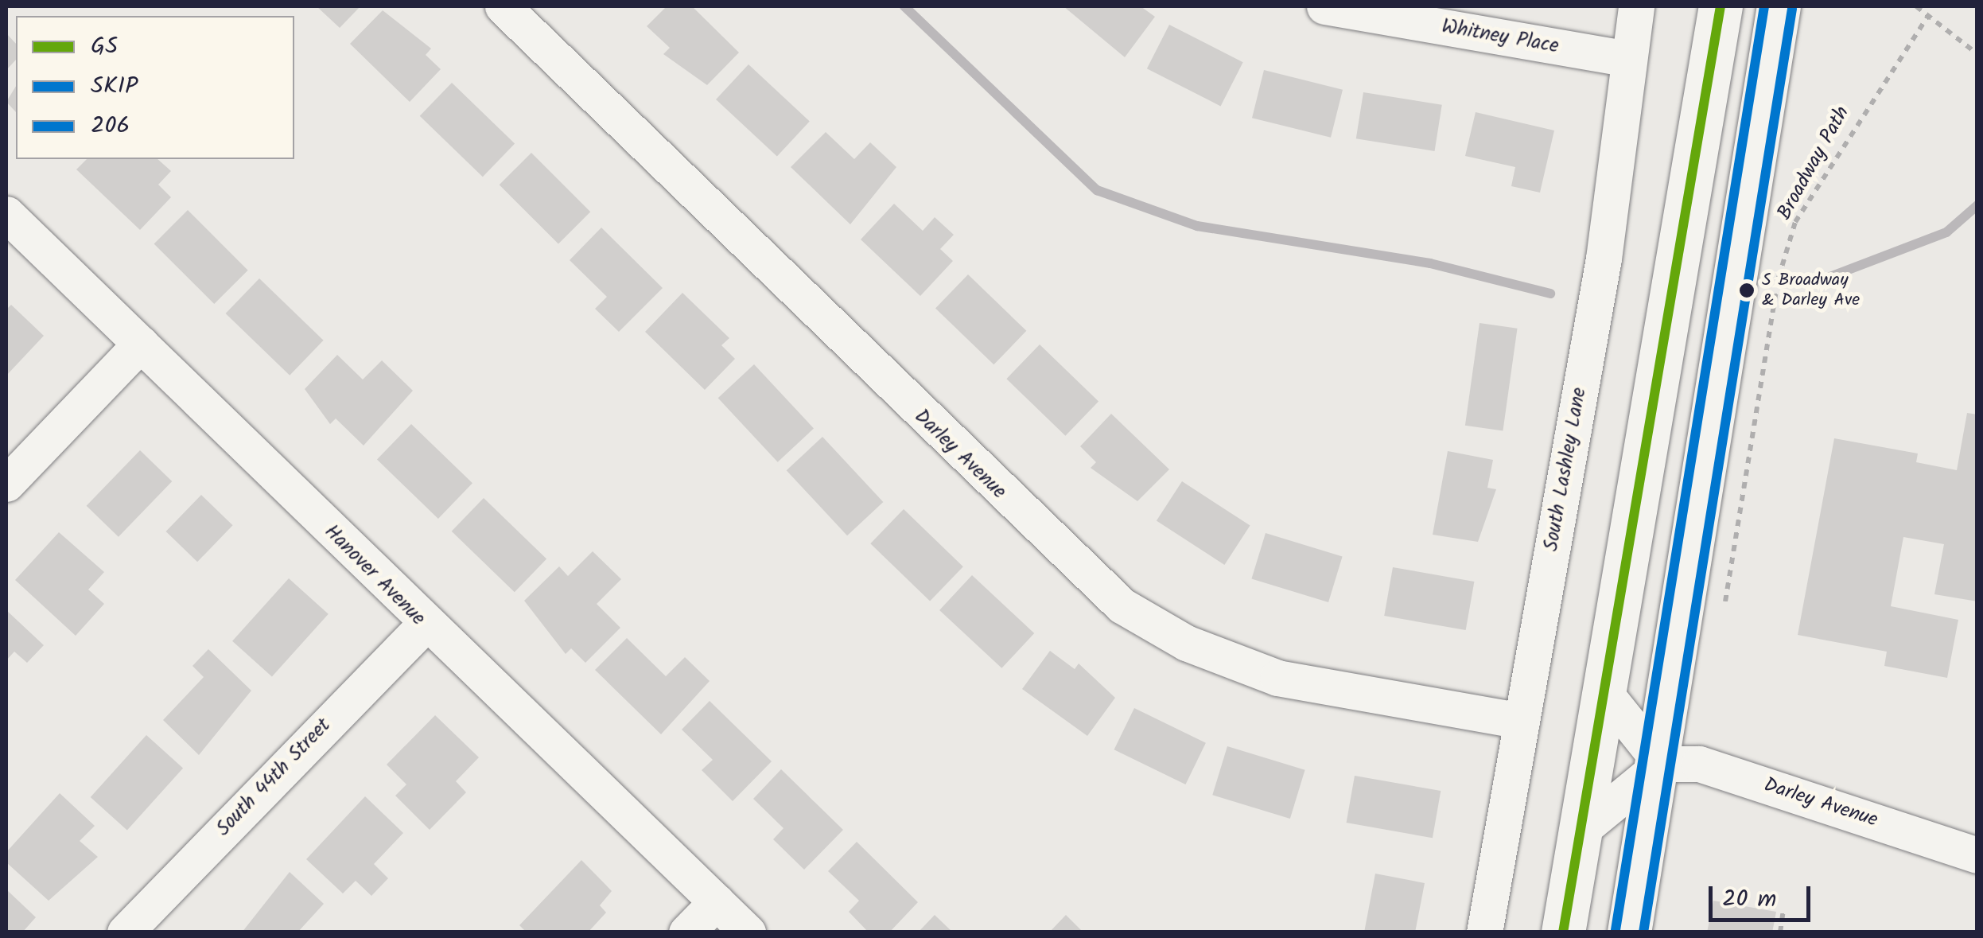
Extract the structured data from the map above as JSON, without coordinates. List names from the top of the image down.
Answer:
{
  "streets": {
    "street": [
      "Whitney Place",
      "Darley Avenue",
      "South Lashley Lane",
      "Hanover Avenue",
      "South 44th Street"
    ],
    "path": ["Broadway Path"]
  },
  "crossings": [
    ["Whitney Place", "South Lashley Lane"],
    ["Darley Avenue", "South Lashley Lane"],
    ["Hanover Avenue", "South 44th Street"]
  ],
  "places": ["S Broadway & Darley Ave"],
  "lines": ["transit line GS", "transit line 206", "transit line SKIP"],
  "legend": ["GS", "SKIP", "206"],
  "scale_bar": "20 m"
}
